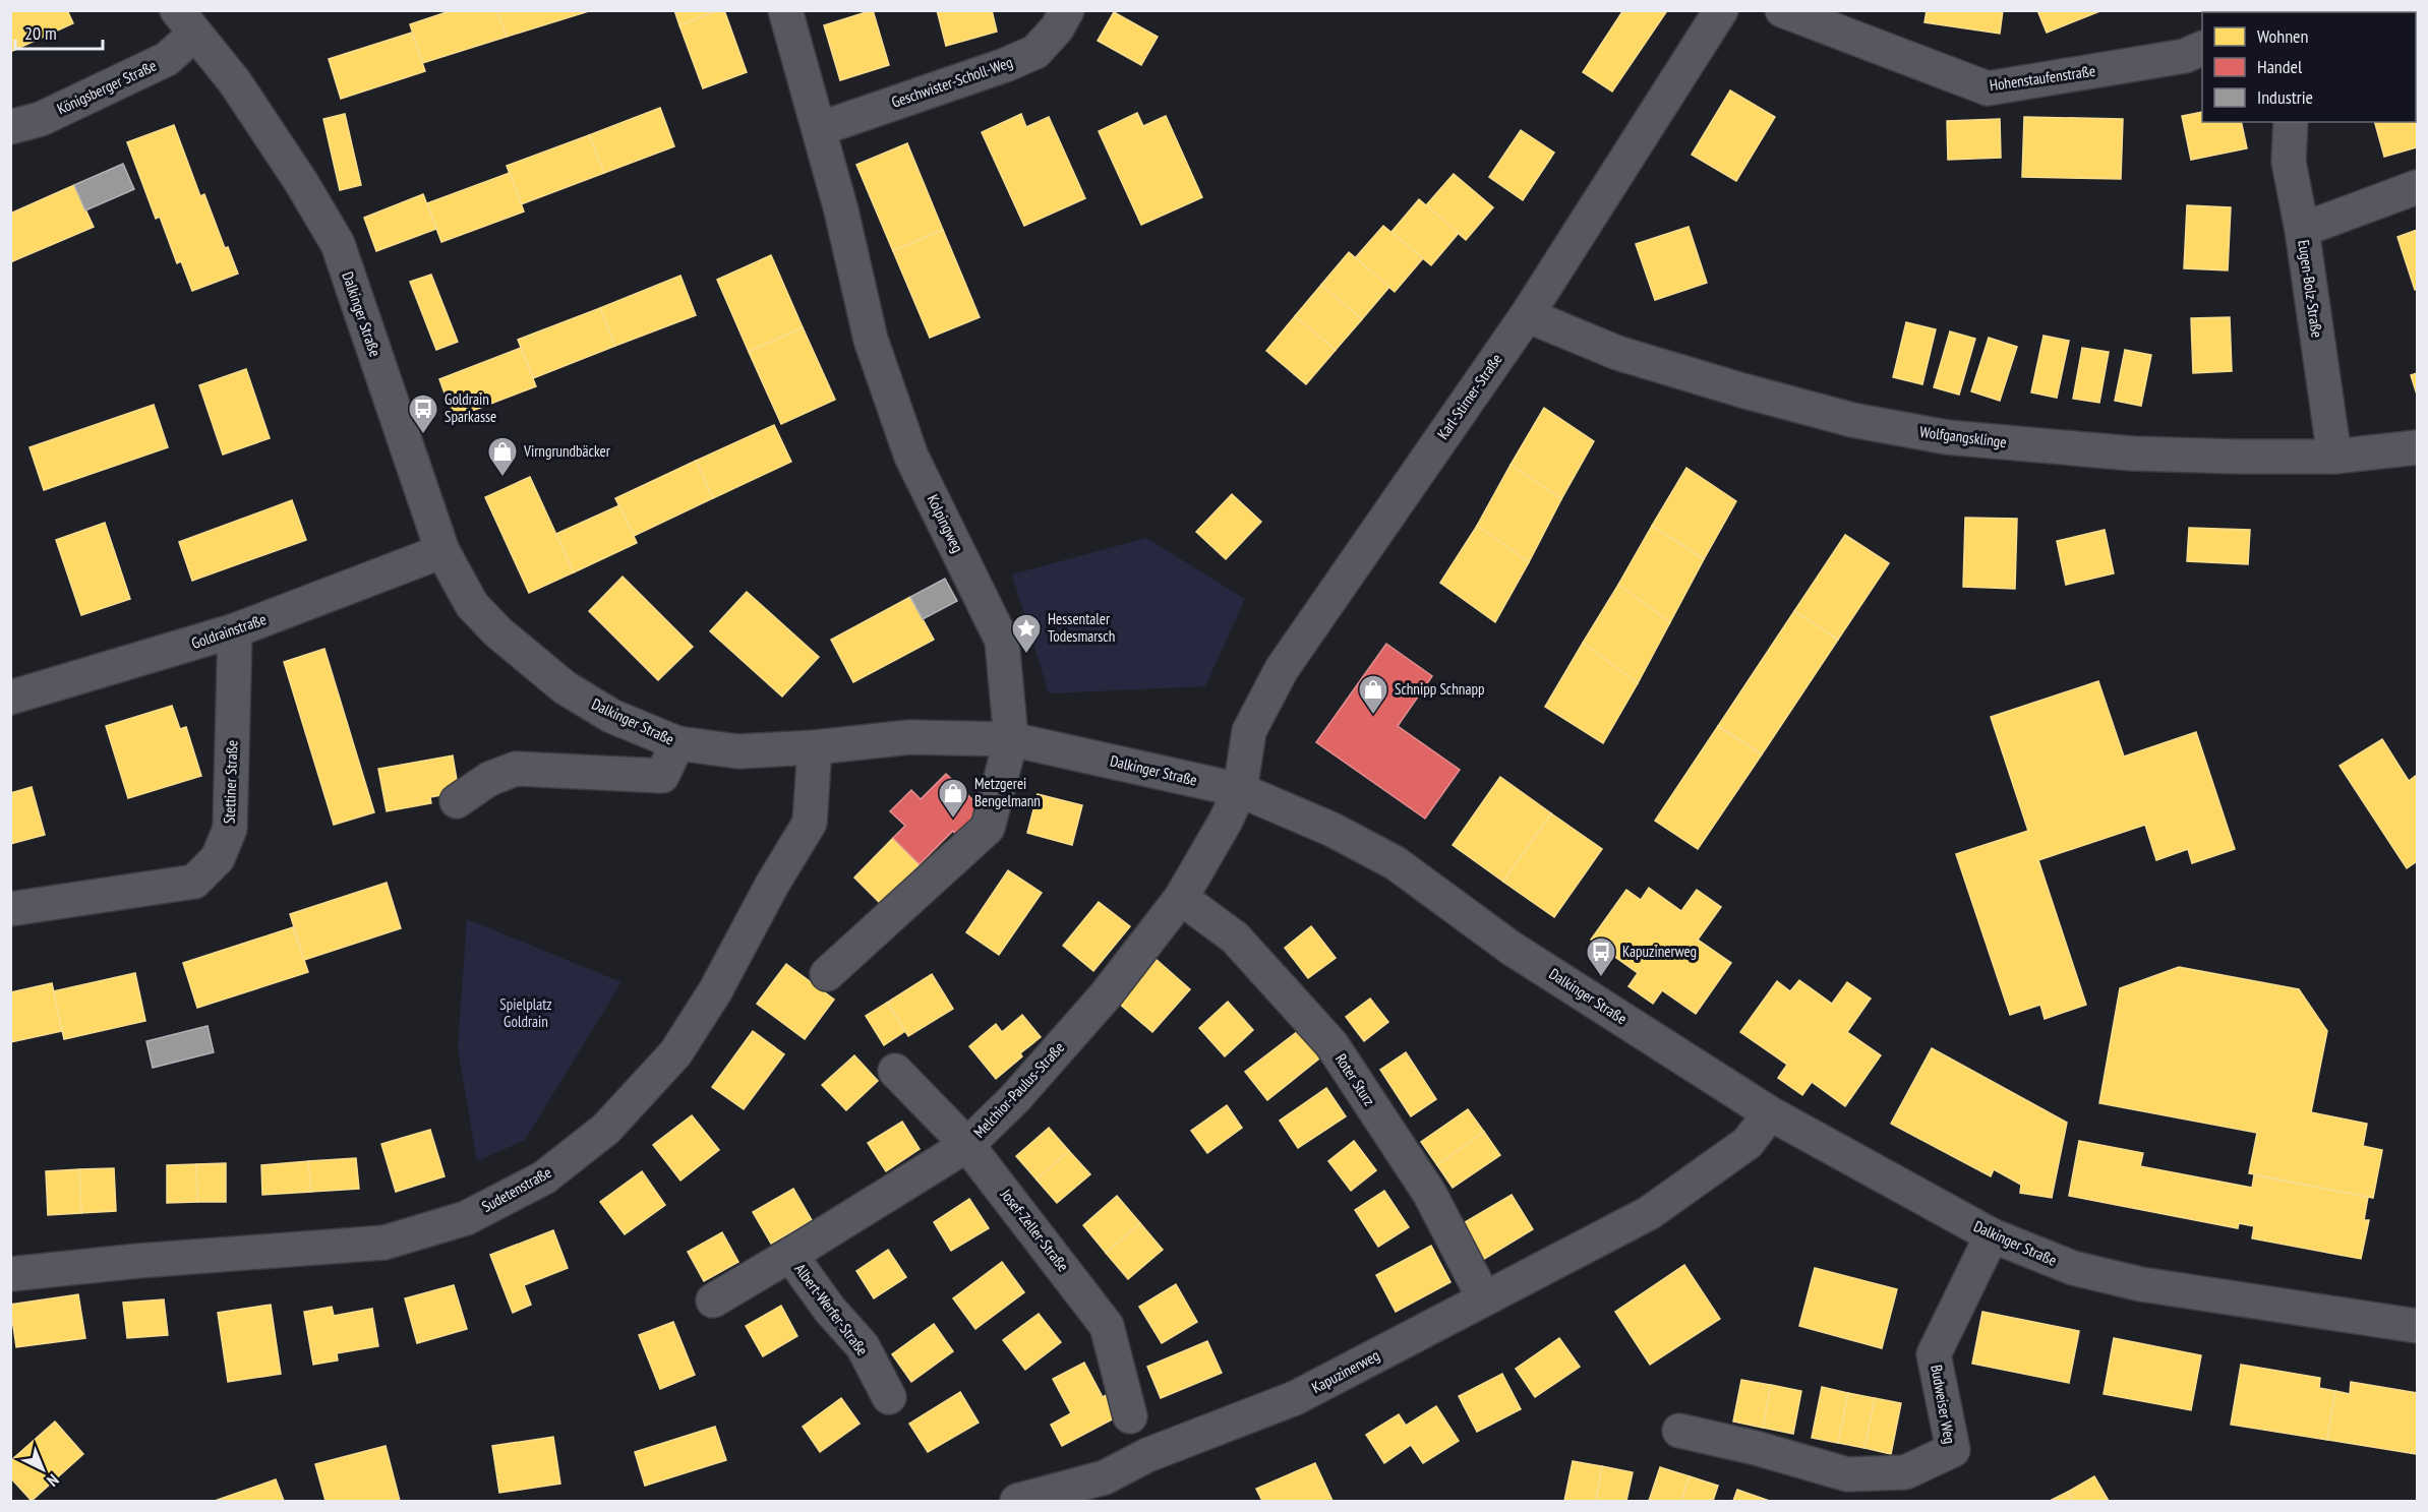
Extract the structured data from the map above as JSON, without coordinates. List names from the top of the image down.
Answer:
{
  "streets": {
    "street": [
      "Hohenstaufenstraße",
      "Geschwister-Scholl-Weg",
      "Königsberger Straße",
      "Eugen-Bolz-Straße",
      "Dalkinger Straße",
      "Karl-Stirner-Straße",
      "Wolfgangsklinge",
      "Kolpingweg",
      "Goldrainstraße",
      "Stettiner Straße",
      "Roter Sturz",
      "Melchior-Paulus-Straße",
      "Sudetenstraße",
      "Josef-Zeller-Straße",
      "Albert-Werfer-Straße",
      "Kapuzinerweg",
      "Budweiser Weg"
    ]
  },
  "crossings": [
    ["Geschwister-Scholl-Weg", "Kolpingweg"],
    ["Königsberger Straße", "Dalkinger Straße"],
    ["Eugen-Bolz-Straße", "Wolfgangsklinge"],
    ["Dalkinger Straße", "Karl-Stirner-Straße"],
    ["Dalkinger Straße", "Kolpingweg"],
    ["Dalkinger Straße", "Goldrainstraße"],
    ["Dalkinger Straße", "Melchior-Paulus-Straße"],
    ["Dalkinger Straße", "Sudetenstraße"],
    ["Dalkinger Straße", "Kapuzinerweg"],
    ["Dalkinger Straße", "Budweiser Weg"],
    ["Karl-Stirner-Straße", "Wolfgangsklinge"],
    ["Karl-Stirner-Straße", "Melchior-Paulus-Straße"],
    ["Goldrainstraße", "Stettiner Straße"],
    ["Roter Sturz", "Melchior-Paulus-Straße"],
    ["Roter Sturz", "Kapuzinerweg"],
    ["Melchior-Paulus-Straße", "Josef-Zeller-Straße"],
    ["Melchior-Paulus-Straße", "Albert-Werfer-Straße"]
  ],
  "parks": ["Spielplatz Goldrain"],
  "places": {
    "bus stop": ["Goldrain Sparkasse", "Kapuzinerweg"],
    "shop": ["Virngrundbäcker", "Schnipp Schnapp", "Metzgerei Bengelmann"],
    "place": ["Hessentaler Todesmarsch"]
  },
  "legend": ["Wohnen", "Handel", "Industrie"],
  "scale_bar": "20 m",
  "north": "bottom right"
}
